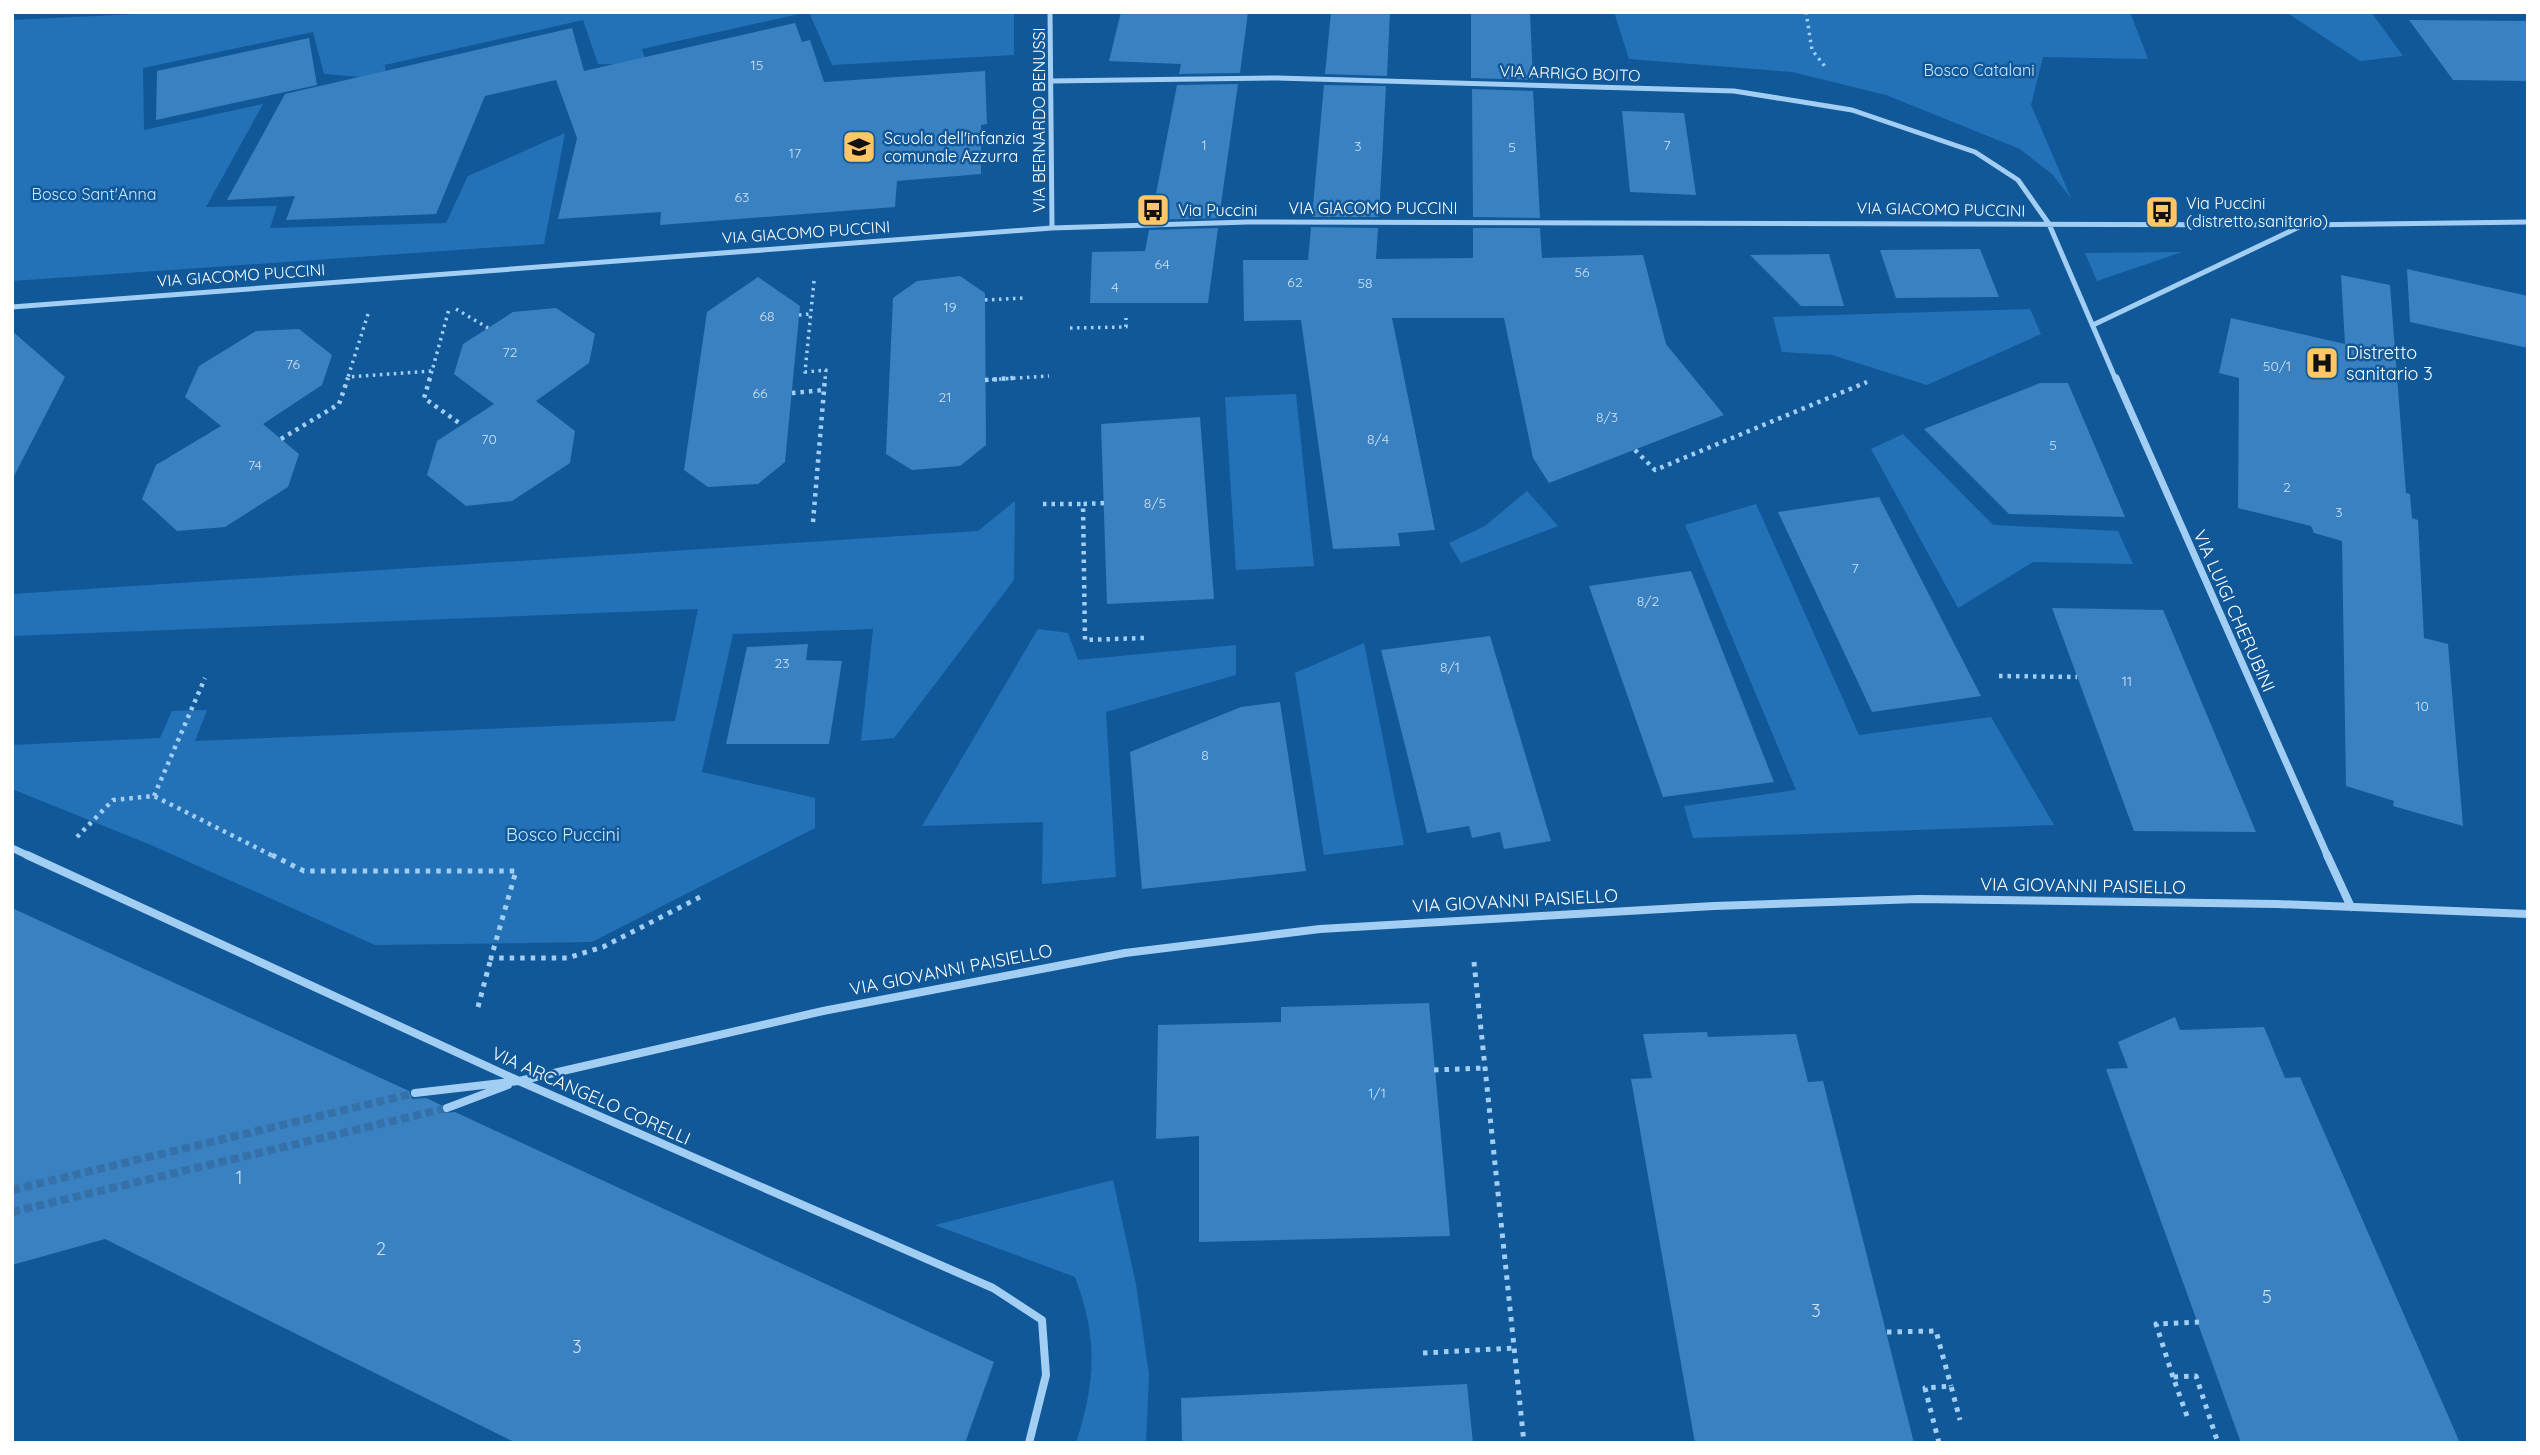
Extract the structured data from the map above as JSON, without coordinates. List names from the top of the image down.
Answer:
{
  "streets": {
    "street": [
      "VIA ARRIGO BOITO",
      "VIA BERNARDO BENUSSI",
      "VIA GIACOMO PUCCINI",
      "VIA LUIGI CHERUBINI",
      "VIA GIOVANNI PAISIELLO",
      "VIA ARCANGELO CORELLI"
    ]
  },
  "crossings": [
    ["VIA ARRIGO BOITO", "VIA BERNARDO BENUSSI"],
    ["VIA ARRIGO BOITO", "VIA GIACOMO PUCCINI"],
    ["VIA ARRIGO BOITO", "VIA LUIGI CHERUBINI"],
    ["VIA BERNARDO BENUSSI", "VIA GIACOMO PUCCINI"],
    ["VIA GIACOMO PUCCINI", "VIA LUIGI CHERUBINI"],
    ["VIA LUIGI CHERUBINI", "VIA GIOVANNI PAISIELLO"],
    ["VIA GIOVANNI PAISIELLO", "VIA ARCANGELO CORELLI"]
  ],
  "parks": ["Bosco Catalani", "Bosco Sant'Anna", "Bosco Puccini"],
  "places": {
    "school or university": ["Scuola dell'infanzia comunale Azzurra"],
    "bus stop": ["Via Puccini", "Via Puccini (distretto sanitario)"],
    "hospital": ["Distretto sanitario 3"]
  },
  "house_numbers": [
    "15",
    "1",
    "7",
    "3",
    "5",
    "17",
    "63",
    "64",
    "56",
    "62",
    "58",
    "4",
    "19",
    "68",
    "72",
    "76",
    "50/1",
    "66",
    "21",
    "8/3",
    "70",
    "8/4",
    "5",
    "74",
    "2",
    "8/5",
    "3",
    "7",
    "8/2",
    "23",
    "8/1",
    "11",
    "10",
    "8",
    "1/1",
    "1",
    "2",
    "5",
    "3",
    "3"
  ]
}
